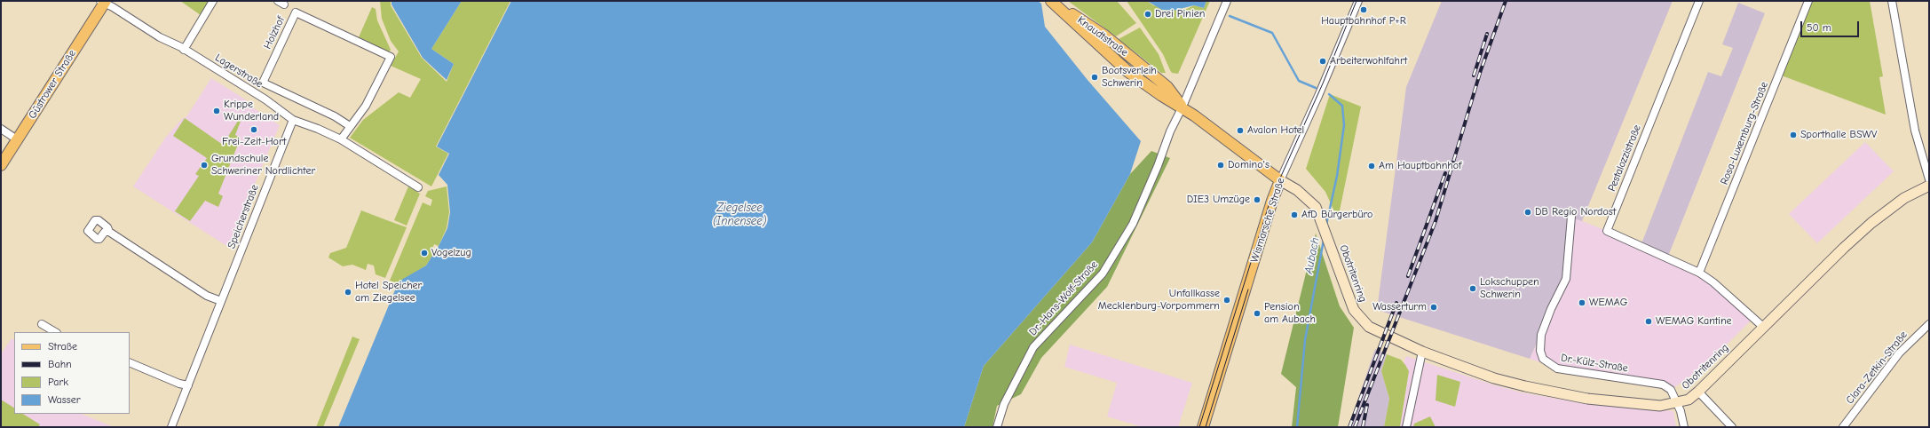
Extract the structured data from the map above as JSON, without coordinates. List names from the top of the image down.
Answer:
{
  "streets": {
    "main road": ["Knaudtstraße", "Güstrower Straße", "Wismarsche Straße"],
    "street": [
      "Holzhof",
      "Lagerstraße",
      "Rosa-Luxemburg-Straße",
      "Pestalozzistraße",
      "Speicherstraße",
      "Obotritenring",
      "Dr.-Hans-Wolf-Straße",
      "Dr.-Külz-Straße",
      "Clara-Zetkin-Straße"
    ]
  },
  "crossings": [
    ["Holzhof", "Lagerstraße"],
    ["Knaudtstraße", "Wismarsche Straße"],
    ["Knaudtstraße", "Obotritenring"],
    ["Knaudtstraße", "Dr.-Hans-Wolf-Straße"],
    ["Lagerstraße", "Güstrower Straße"],
    ["Lagerstraße", "Speicherstraße"],
    ["Rosa-Luxemburg-Straße", "Pestalozzistraße"],
    ["Pestalozzistraße", "Obotritenring"],
    ["Wismarsche Straße", "Obotritenring"],
    ["Obotritenring", "Dr.-Külz-Straße"]
  ],
  "water": ["Ziegelsee (Innensee)", "Aubach"],
  "places": [
    "Hauptbahnhof P+R",
    "Drei Pinien",
    "Arbeiterwohlfahrt",
    "Bootsverleih Schwerin",
    "Krippe Wunderland",
    "Frei-Zeit-Hort",
    "Avalon Hotel",
    "Sporthalle BSWV",
    "Grundschule Schweriner Nordlichter",
    "Domino's",
    "Am Hauptbahnhof",
    "DIE3 Umzüge",
    "DB Regio Nordost",
    "AfD Bürgerbüro",
    "Vogelzug",
    "Lokschuppen Schwerin",
    "Hotel Speicher am Ziegelsee",
    "Unfallkasse Mecklenburg-Vorpommern",
    "WEMAG",
    "Wasserturm",
    "Pension am Aubach",
    "WEMAG Kantine"
  ],
  "legend": [
    "Straße",
    "Bahn",
    "Park",
    "Wasser"
  ],
  "scale_bar": "50 m"
}
